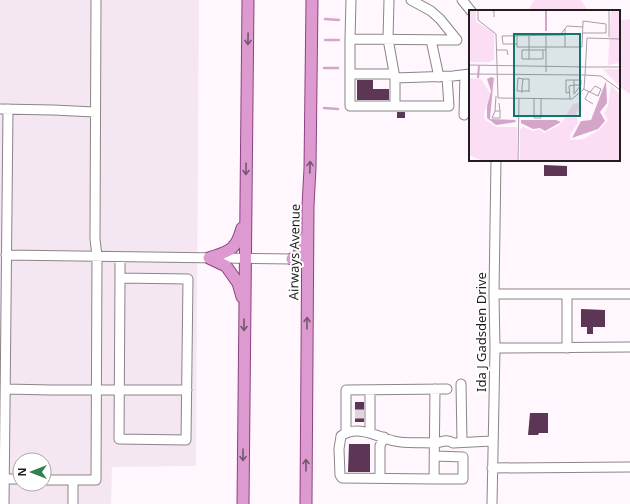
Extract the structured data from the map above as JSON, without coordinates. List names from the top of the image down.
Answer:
{
  "streets": {
    "main road": ["Airways Avenue"],
    "street": ["Ida J Gadsden Drive"]
  },
  "north": "left"
}
